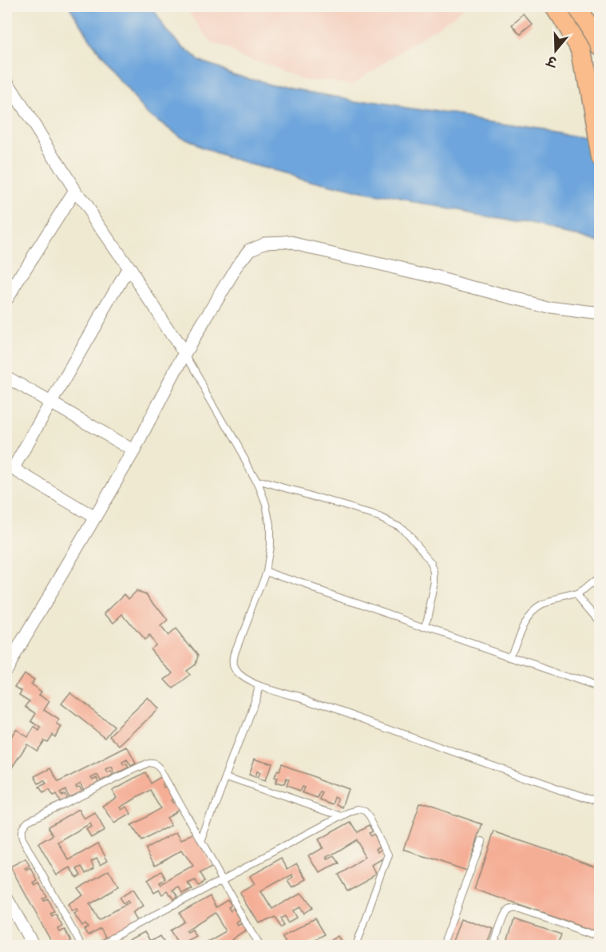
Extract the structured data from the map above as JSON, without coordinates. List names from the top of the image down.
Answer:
{
  "north": "bottom"
}
